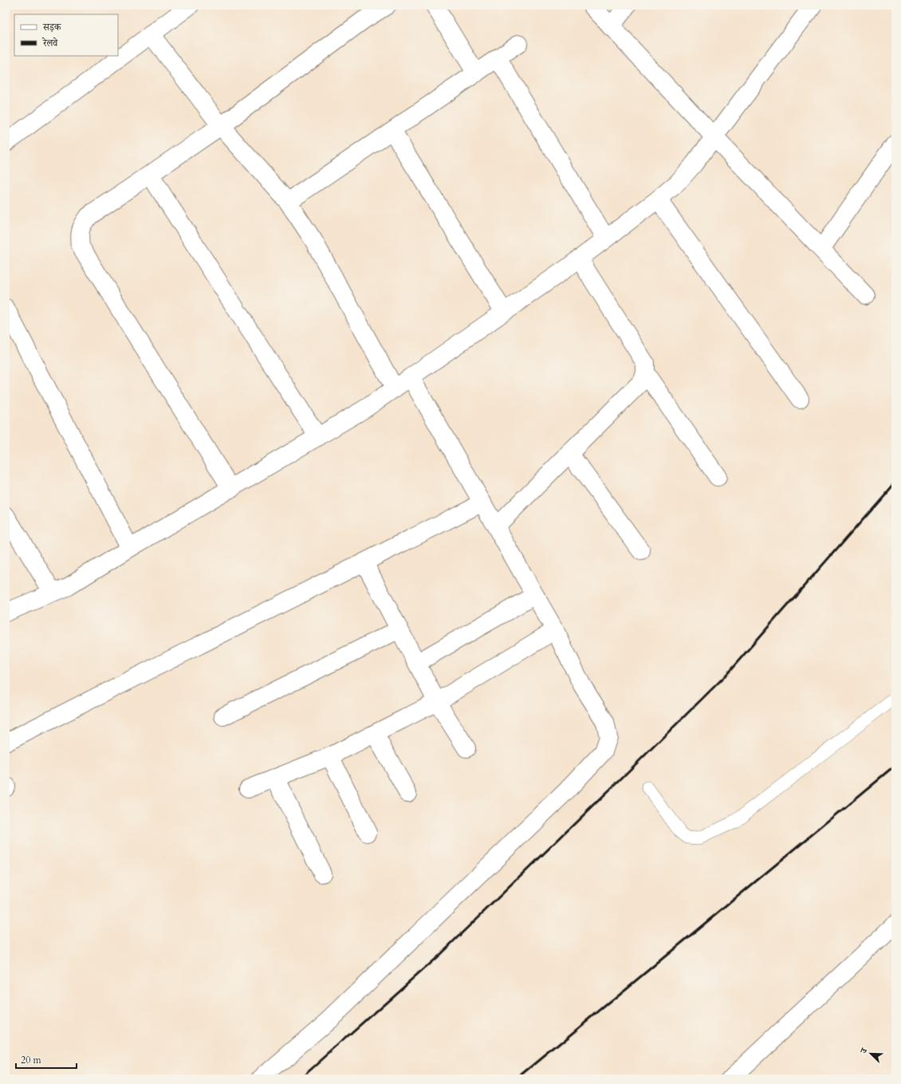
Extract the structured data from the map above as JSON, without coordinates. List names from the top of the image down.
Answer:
{
  "legend": ["सड़क", "रेलवे"],
  "scale_bar": "20 m",
  "north": "top left"
}
